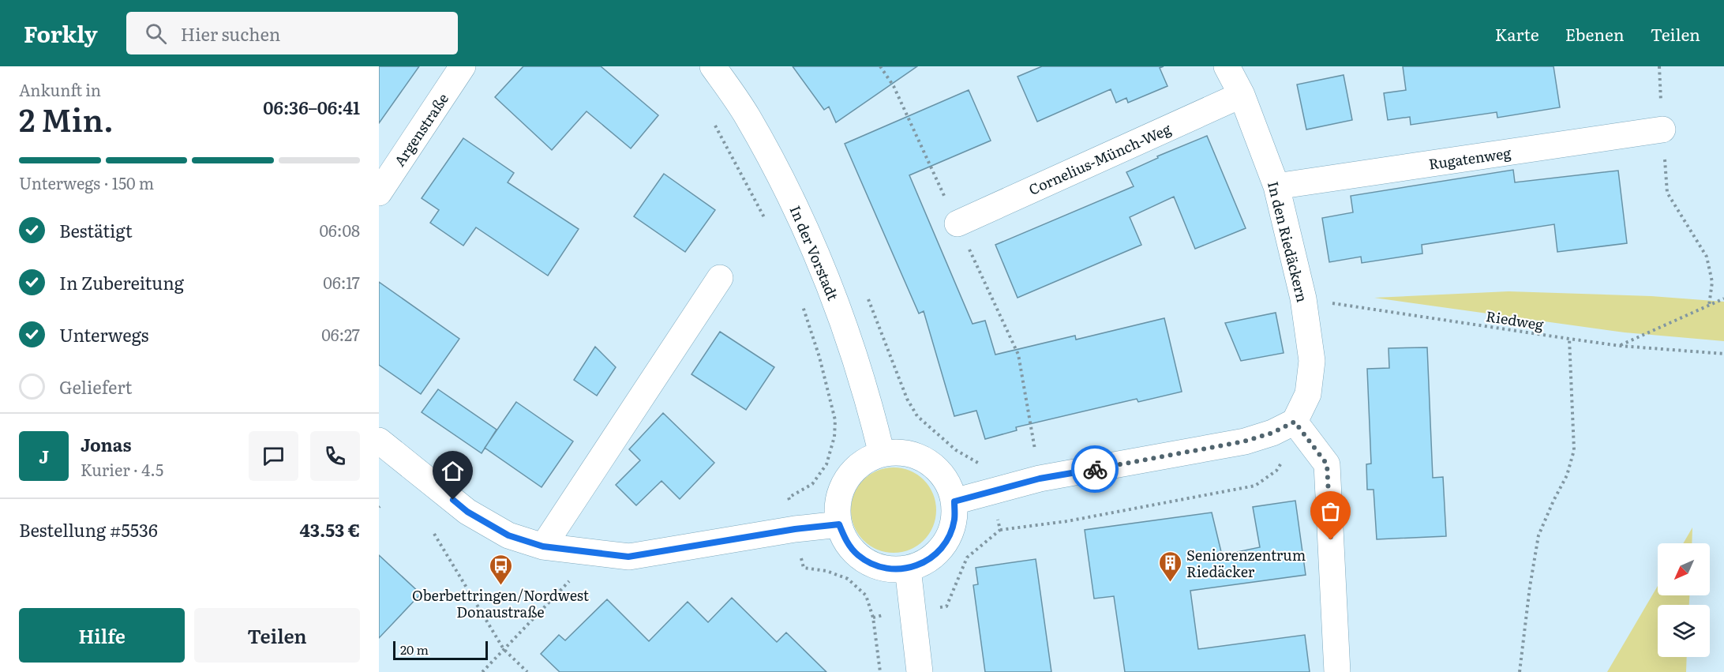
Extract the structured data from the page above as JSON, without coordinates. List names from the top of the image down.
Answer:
{
  "streets": {
    "street": [
      "Argenstraße",
      "Rugatenweg",
      "Cornelius-Münch-Weg",
      "In den Riedäckern",
      "In der Vorstadt"
    ],
    "path": ["Riedweg"]
  },
  "crossings": [
    ["Rugatenweg", "In den Riedäckern"],
    ["Cornelius-Münch-Weg", "In den Riedäckern"],
    ["In den Riedäckern", "Riedweg"]
  ],
  "places": {
    "building": ["Seniorenzentrum Riedäcker"],
    "bus stop": ["Oberbettringen/Nordwest Donaustraße"]
  },
  "scale_bar": "20 m",
  "north": "bottom left",
  "page": {
    "header": "Forkly",
    "search": "Hier suchen",
    "nav": ["Karte", "Ebenen", "Teilen"],
    "heading": ["2 Min.", "Ankunft in", "06:36–06:41"],
    "panel": [
      "Jonas",
      "Kurier · 4.5",
      "Bestellung #5536",
      "43.53 €"
    ],
    "bar": "Unterwegs · 150 m",
    "list": [
      ["Bestätigt", "06:08"],
      ["In Zubereitung", "06:17"],
      ["Unterwegs", "06:27"],
      "Geliefert"
    ],
    "round": "J",
    "buttons": ["Hilfe", "Teilen"],
    "scale": "20 m"
  }
}
